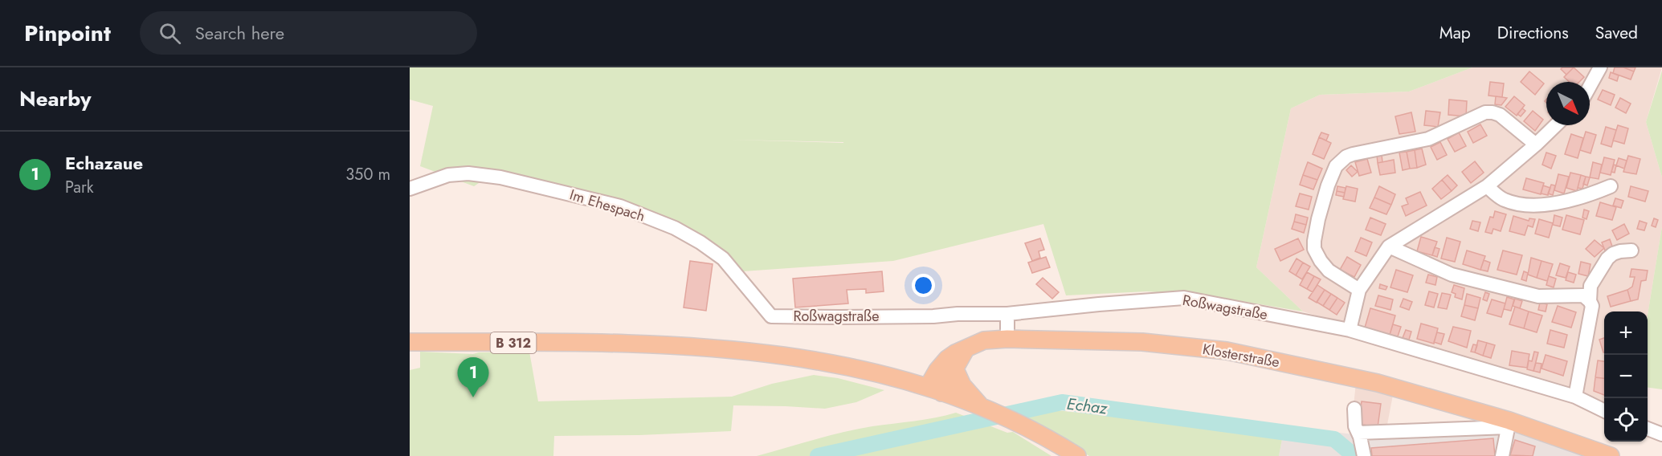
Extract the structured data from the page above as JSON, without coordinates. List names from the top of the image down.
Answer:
{
  "streets": {
    "main road": ["B 312", "Klosterstraße"],
    "street": ["Im Ehespach", "Roßwagstraße"]
  },
  "crossings": [
    ["Im Ehespach", "Roßwagstraße"],
    ["B 312", "Klosterstraße"]
  ],
  "water": ["Echaz"],
  "north": "bottom right",
  "page": {
    "header": "Pinpoint",
    "search": "Search here",
    "nav": ["Map", "Directions", "Saved"],
    "heading": "Nearby",
    "list": [
      {
        "mark": "1",
        "name": "Echazaue",
        "note": "Park",
        "value": "350 m"
      }
    ],
    "map_buttons": ["+", "−"],
    "pins": "1"
  }
}
